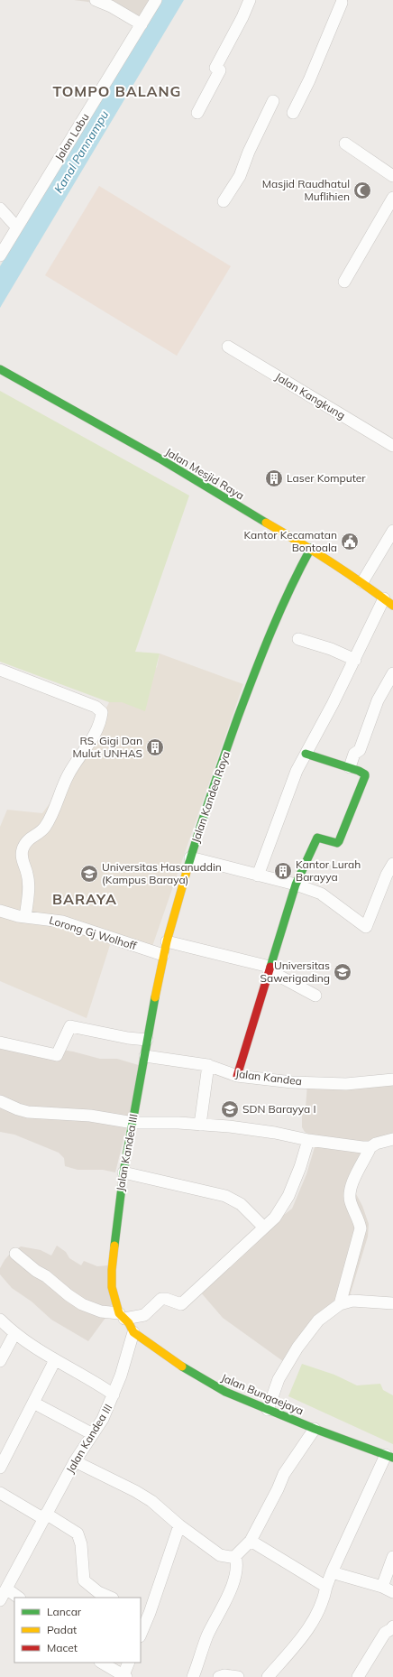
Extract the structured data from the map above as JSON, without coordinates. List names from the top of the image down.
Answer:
{
  "streets": {
    "main road": [
      "Jalan Mesjid Raya",
      "Jalan Kandea Raya",
      "Jalan Kandea III",
      "Jalan Bungaejaya"
    ],
    "street": [
      "Jalan Labu",
      "Jalan Kangkung",
      "Lorong Gj Wolhoff",
      "Jalan Kandea"
    ]
  },
  "crossings": [
    ["Jalan Mesjid Raya", "Jalan Kandea Raya"],
    ["Jalan Kandea Raya", "Lorong Gj Wolhoff"],
    ["Jalan Kandea Raya", "Jalan Kandea"],
    ["Jalan Kandea Raya", "Jalan Kandea III"],
    ["Jalan Kandea", "Jalan Kandea III"],
    ["Jalan Kandea III", "Jalan Bungaejaya"]
  ],
  "districts": ["TOMPO BALANG", "BARAYA"],
  "water": ["Kanal Pannampu"],
  "places": {
    "mosque": ["Masjid Raudhatul Muflihien"],
    "building": ["Laser Komputer", "RS. Gigi Dan Mulut UNHAS", "Kantor Lurah Barayya"],
    "public building": ["Kantor Kecamatan Bontoala"],
    "school or university": ["Universitas Hasanuddin (Kampus Baraya)", "Universitas Sawerigading", "SDN Barayya I"]
  },
  "legend": ["Lancar", "Padat", "Macet"]
}
